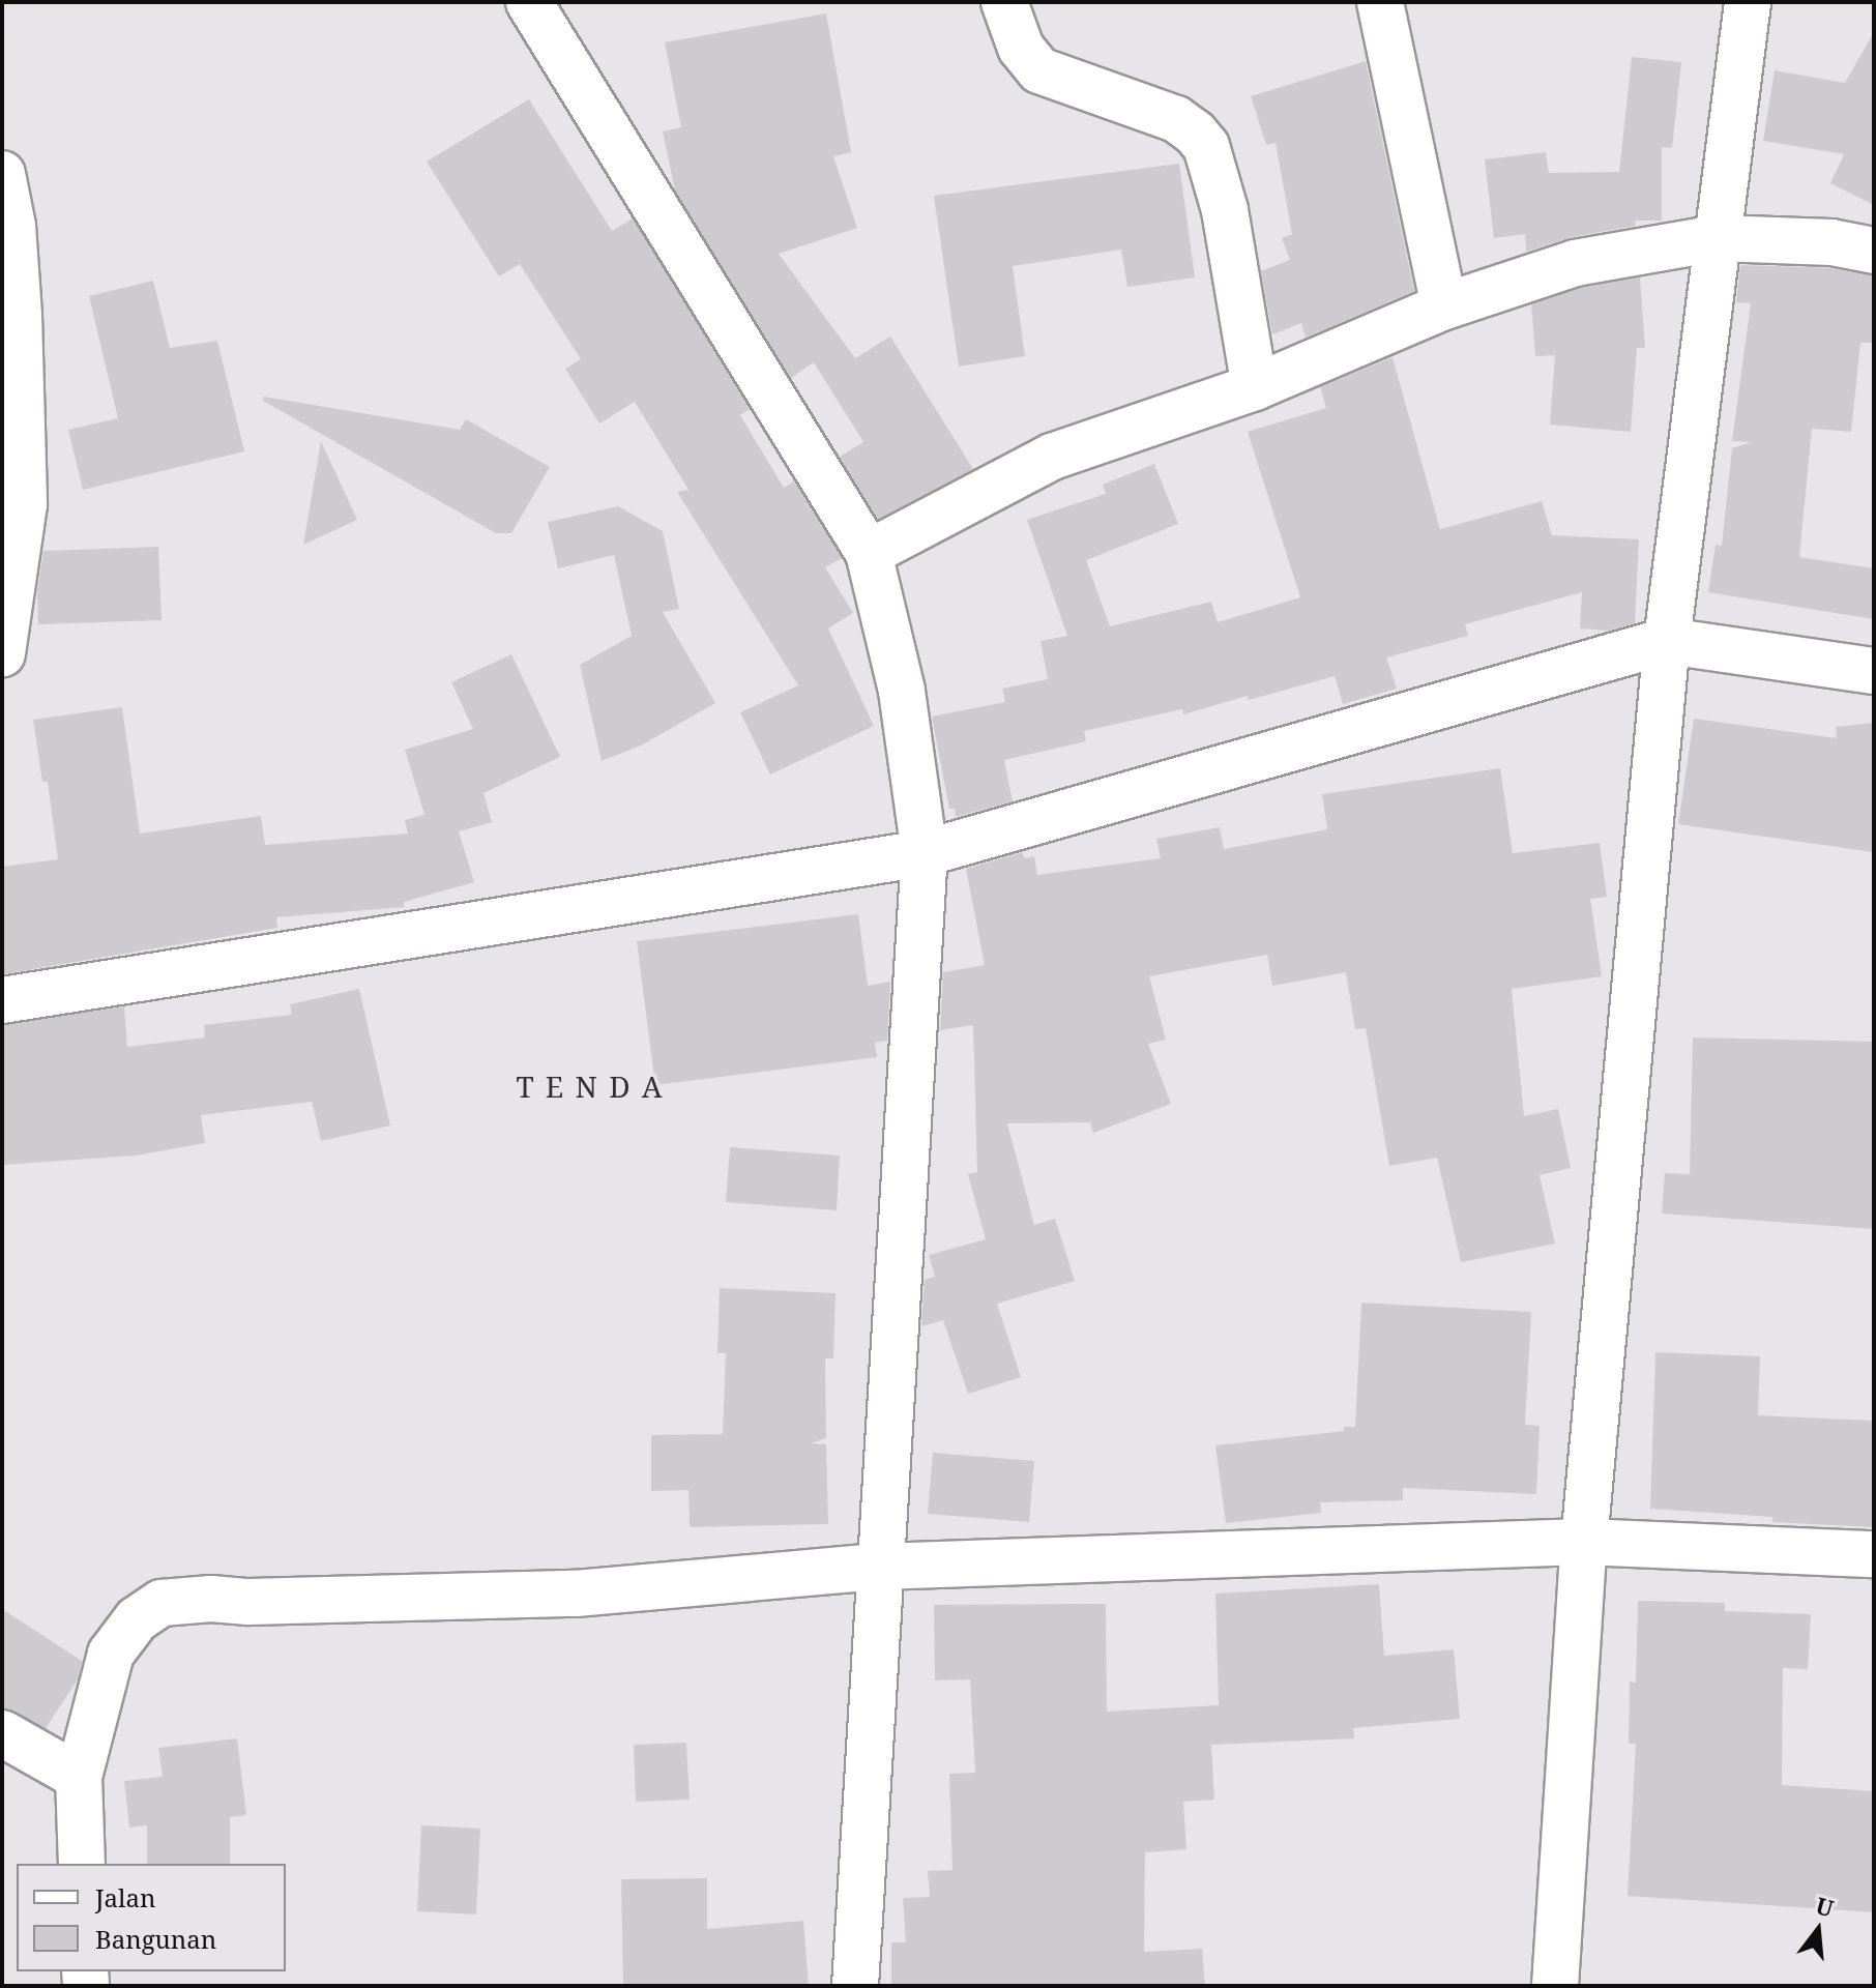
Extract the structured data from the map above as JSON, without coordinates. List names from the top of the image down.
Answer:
{
  "districts": ["T E N D A"],
  "legend": ["Jalan", "Bangunan"],
  "north": "top"
}
